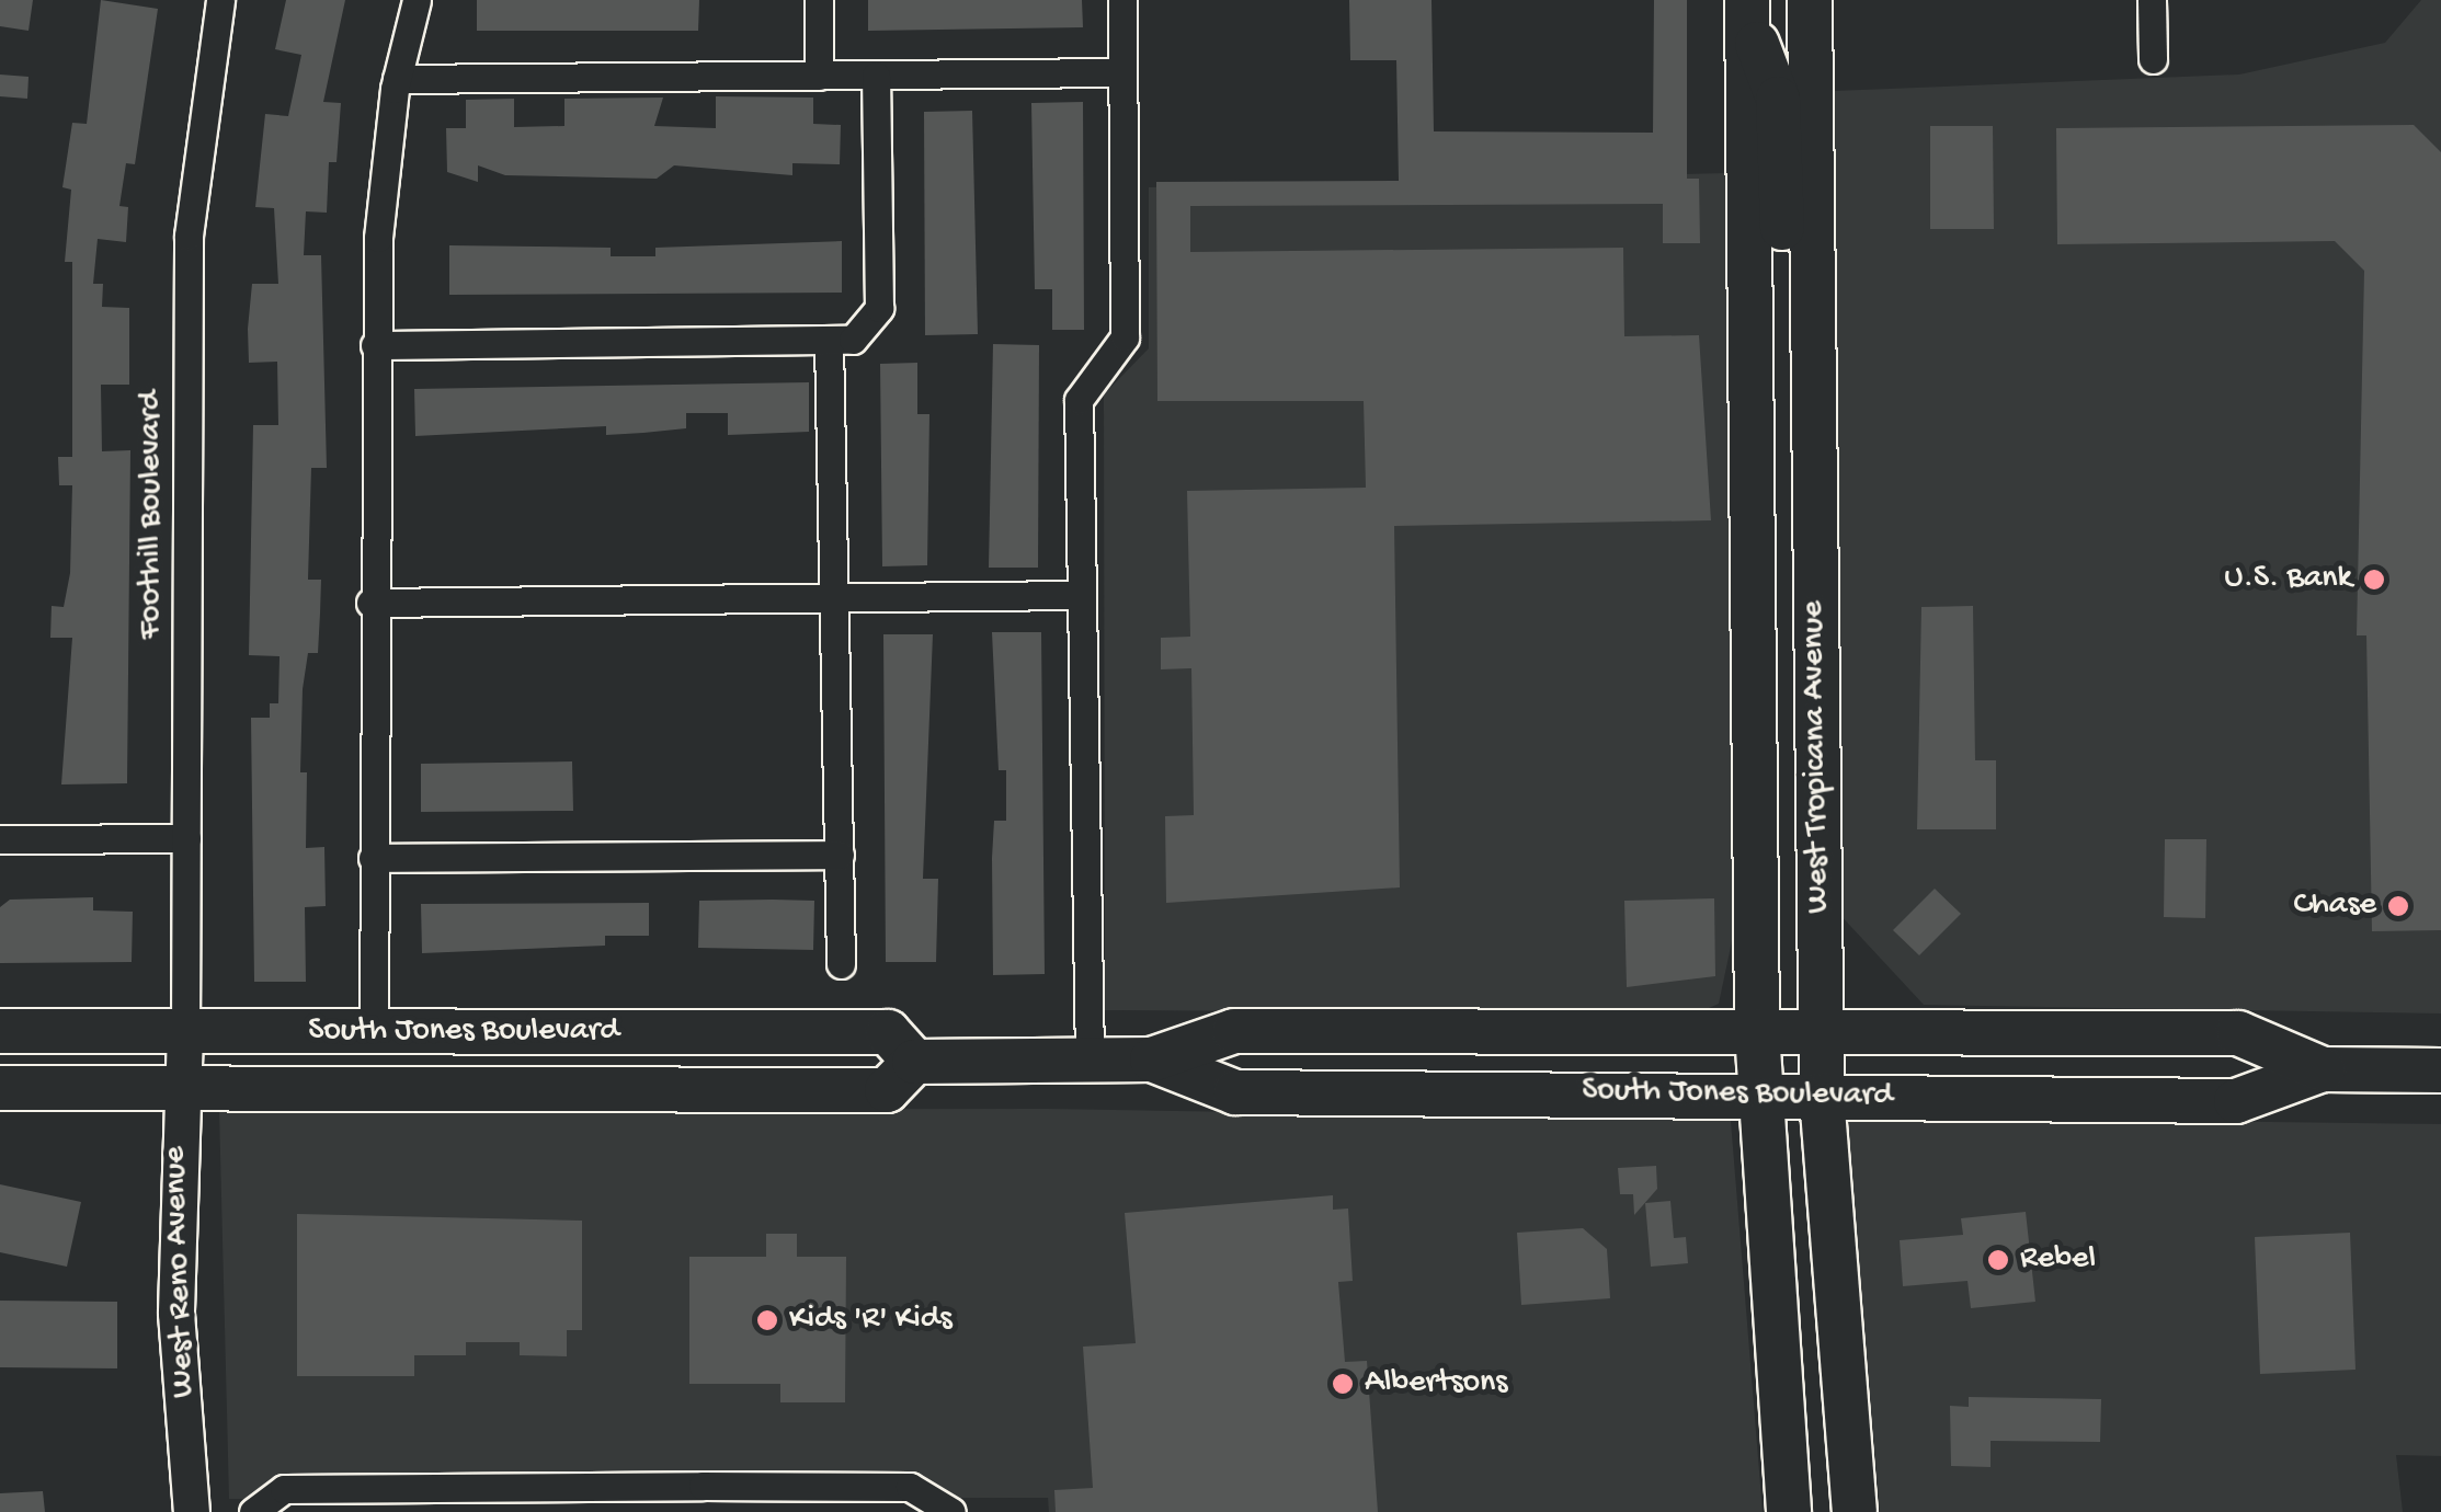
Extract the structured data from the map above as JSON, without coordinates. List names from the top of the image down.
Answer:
{
  "streets": {
    "main road": ["West Tropicana Avenue", "South Jones Boulevard"],
    "street": ["Foothill Boulevard", "West Reno Avenue"]
  },
  "crossings": [
    ["Foothill Boulevard", "South Jones Boulevard"],
    ["Foothill Boulevard", "West Reno Avenue"],
    ["West Tropicana Avenue", "South Jones Boulevard"],
    ["South Jones Boulevard", "West Reno Avenue"]
  ],
  "places": [
    "U.S. Bank",
    "Chase",
    "Rebel",
    "Kids 'R' Kids",
    "Albertsons"
  ]
}
